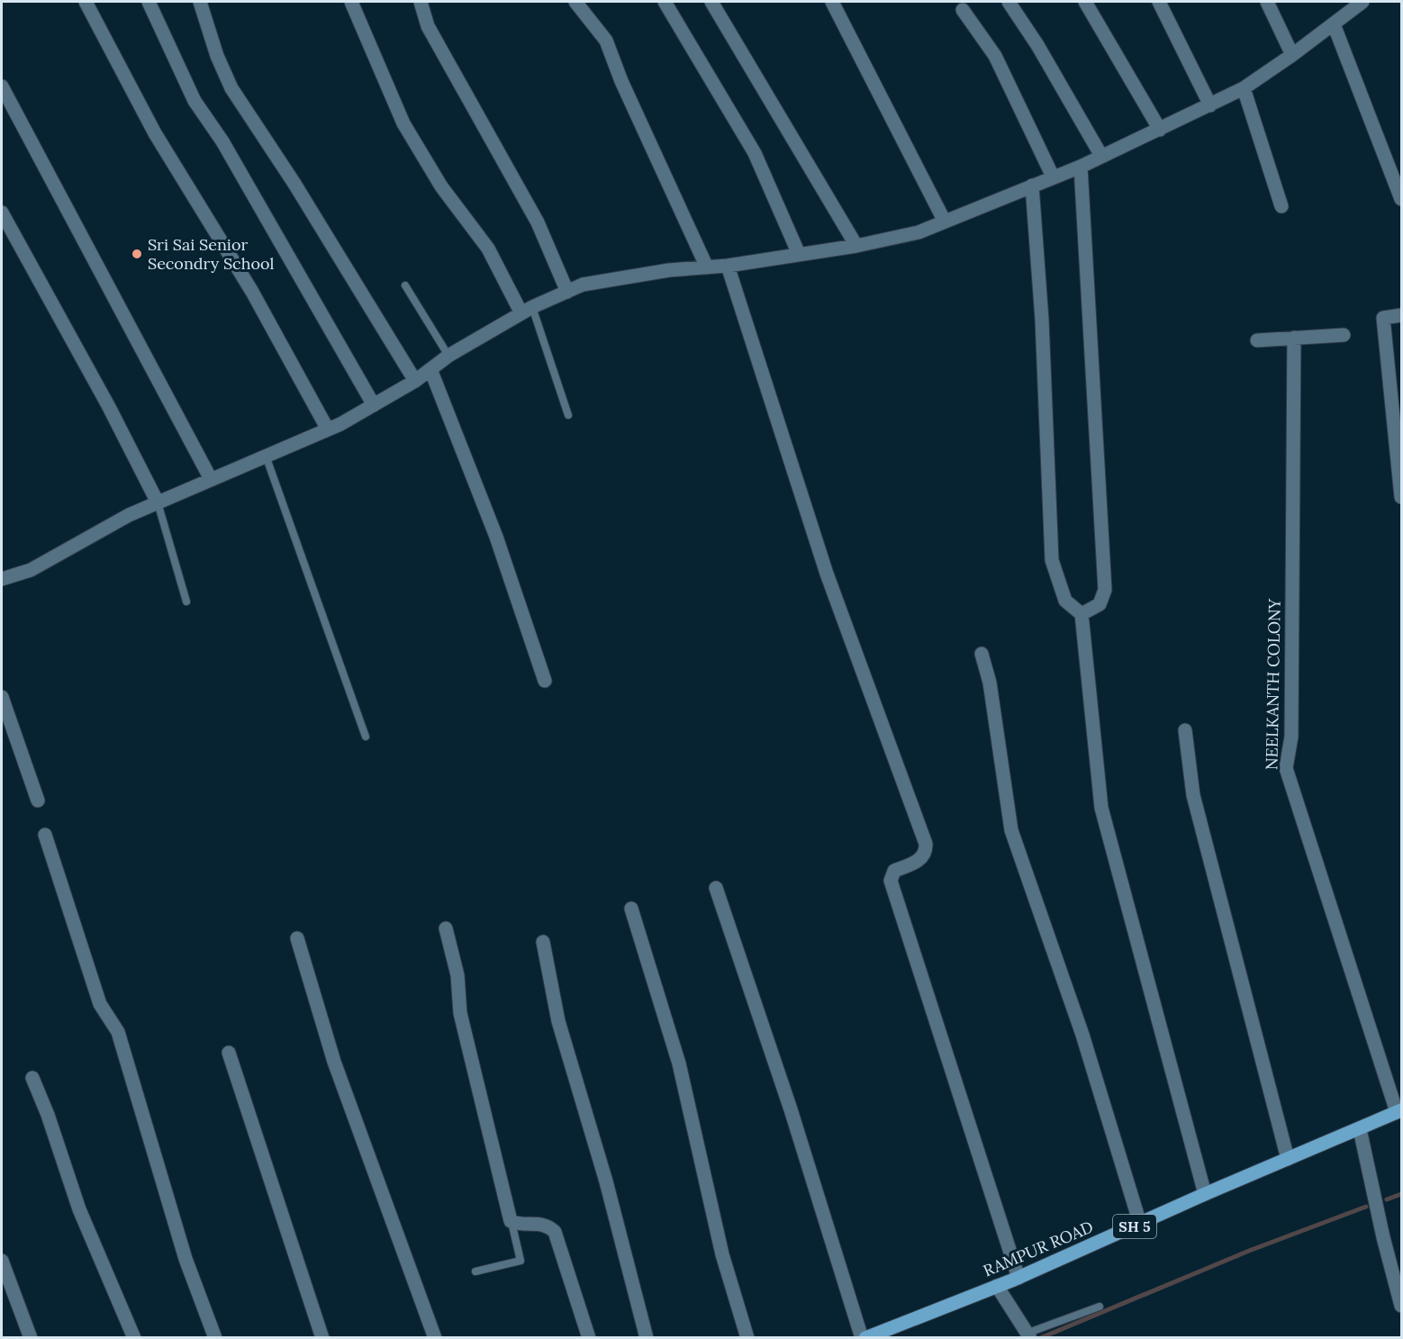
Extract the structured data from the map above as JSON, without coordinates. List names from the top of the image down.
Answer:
{
  "streets": {
    "main road": ["SH 5", "RAMPUR ROAD"],
    "street": ["NEELKANTH COLONY"]
  },
  "crossings": [
    ["NEELKANTH COLONY", "RAMPUR ROAD"]
  ],
  "places": ["Sri Sai Senior Secondry School"]
}
